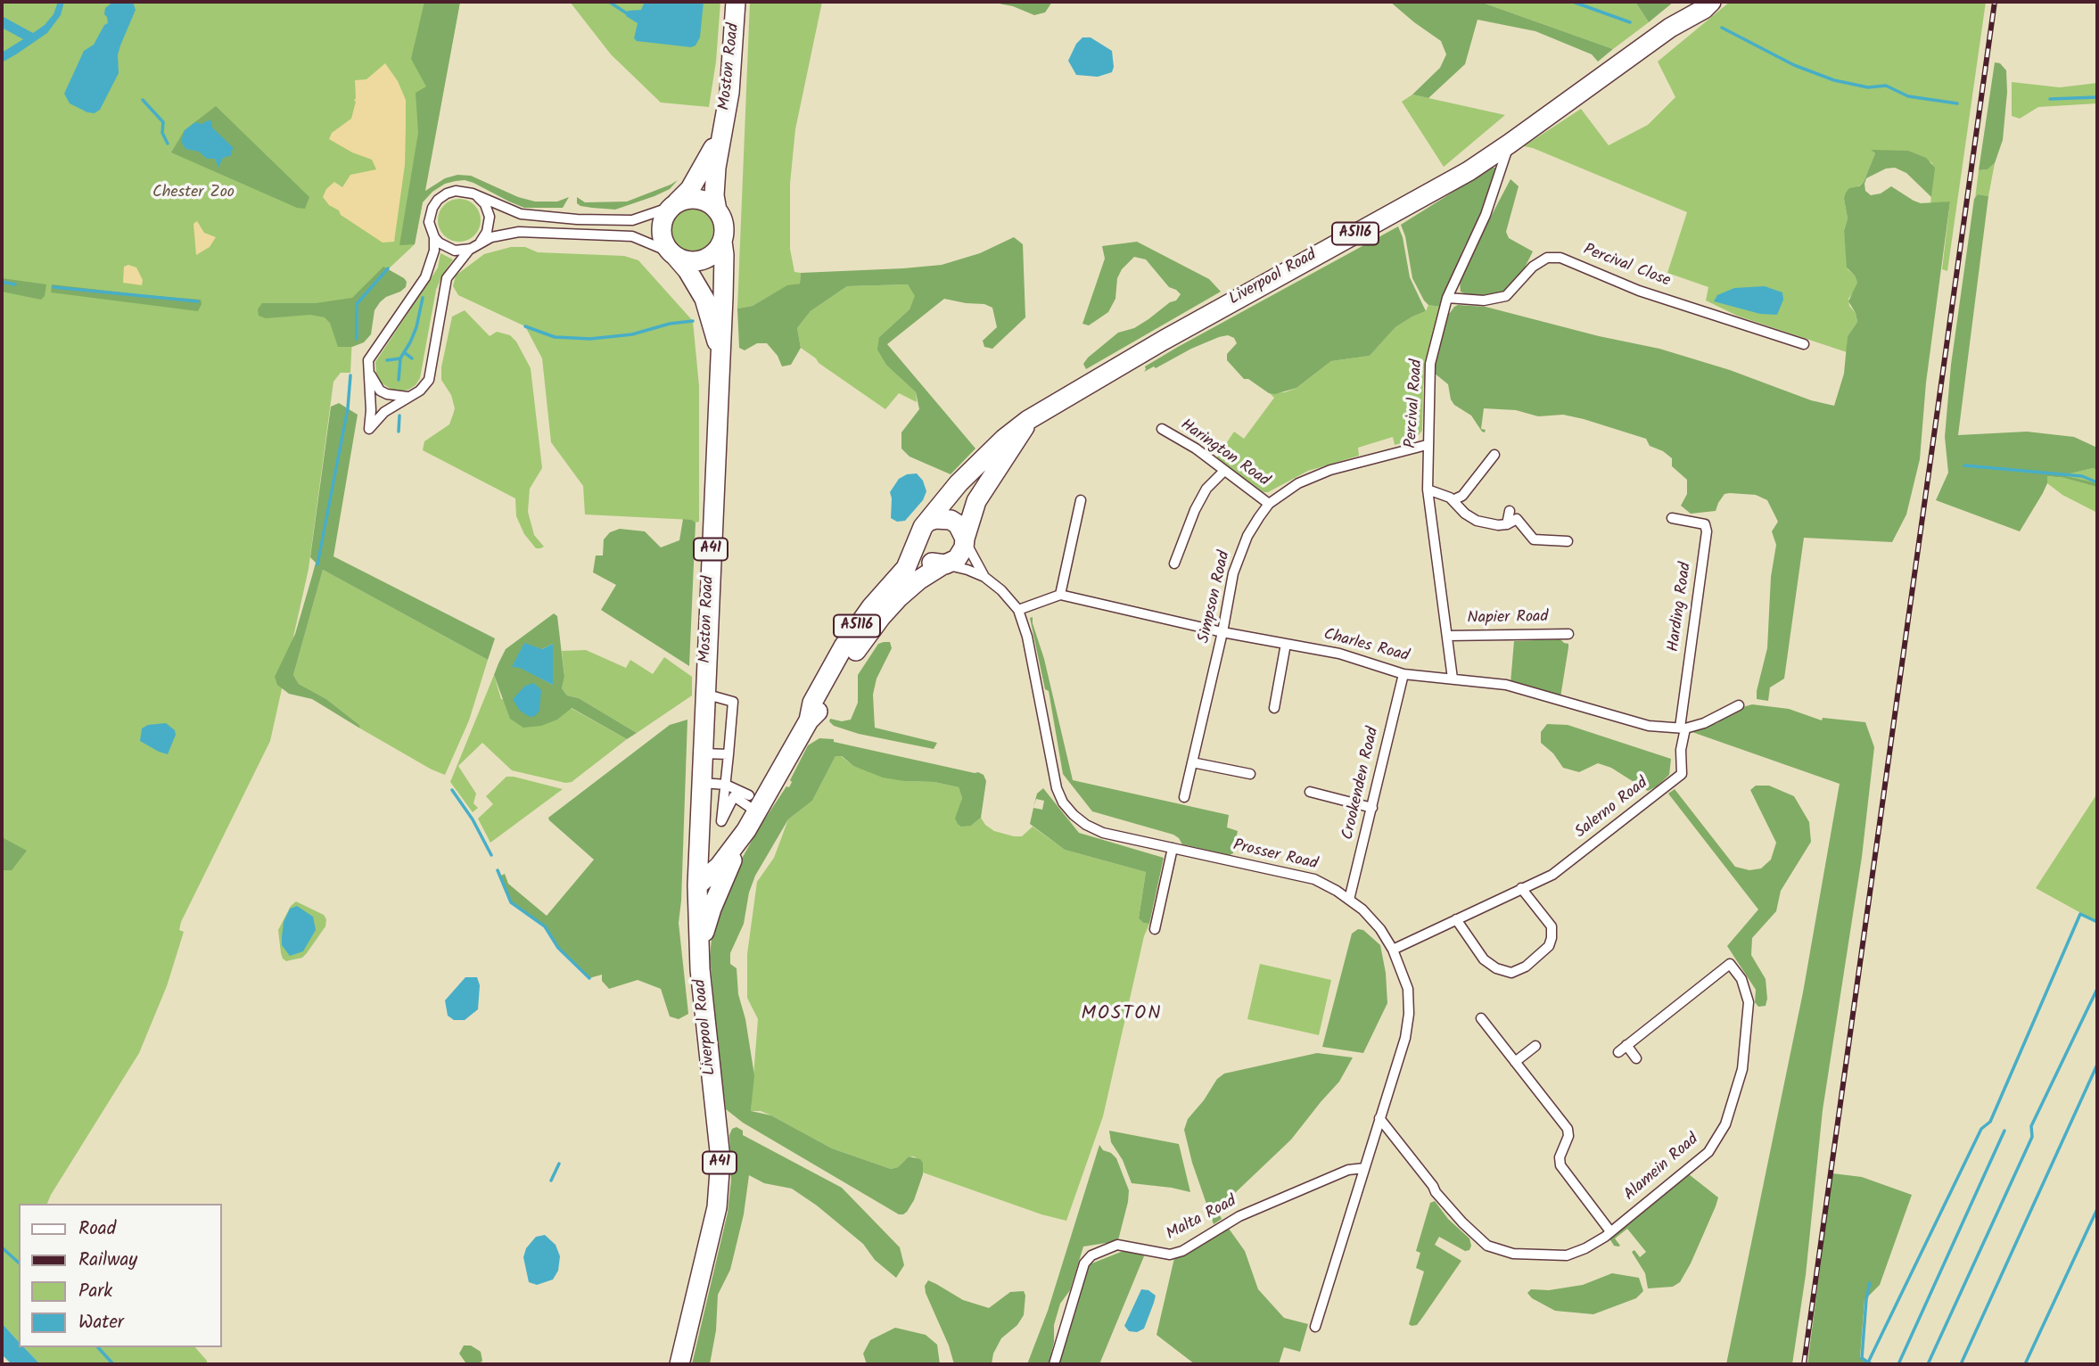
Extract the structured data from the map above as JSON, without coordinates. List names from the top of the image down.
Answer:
{
  "streets": {
    "highway": [
      "Moston Road",
      "A5116",
      "Liverpool Road",
      "A41"
    ],
    "street": [
      "Percival Close",
      "Percival Road",
      "Harington Road",
      "Simpson Road",
      "Harding Road",
      "Napier Road",
      "Charles Road",
      "Crookenden Road",
      "Salerno Road",
      "Prosser Road",
      "Alamein Road",
      "Malta Road"
    ]
  },
  "crossings": [
    ["Moston Road", "A5116"],
    ["Moston Road", "Liverpool Road"],
    ["A5116", "Liverpool Road"],
    ["A5116", "Prosser Road"],
    ["Percival Close", "Percival Road"],
    ["Liverpool Road", "Percival Road"],
    ["Liverpool Road", "Prosser Road"],
    ["Percival Road", "Simpson Road"],
    ["Percival Road", "Napier Road"],
    ["Percival Road", "Charles Road"],
    ["Harington Road", "Simpson Road"],
    ["Simpson Road", "Charles Road"],
    ["Harding Road", "Charles Road"],
    ["Harding Road", "Salerno Road"],
    ["Charles Road", "Crookenden Road"],
    ["Charles Road", "Salerno Road"],
    ["Crookenden Road", "Prosser Road"],
    ["Salerno Road", "Prosser Road"],
    ["Prosser Road", "Alamein Road"],
    ["Prosser Road", "Malta Road"]
  ],
  "districts": ["MOSTON"],
  "parks": ["Chester Zoo"],
  "legend": [
    "Road",
    "Railway",
    "Park",
    "Water"
  ]
}
